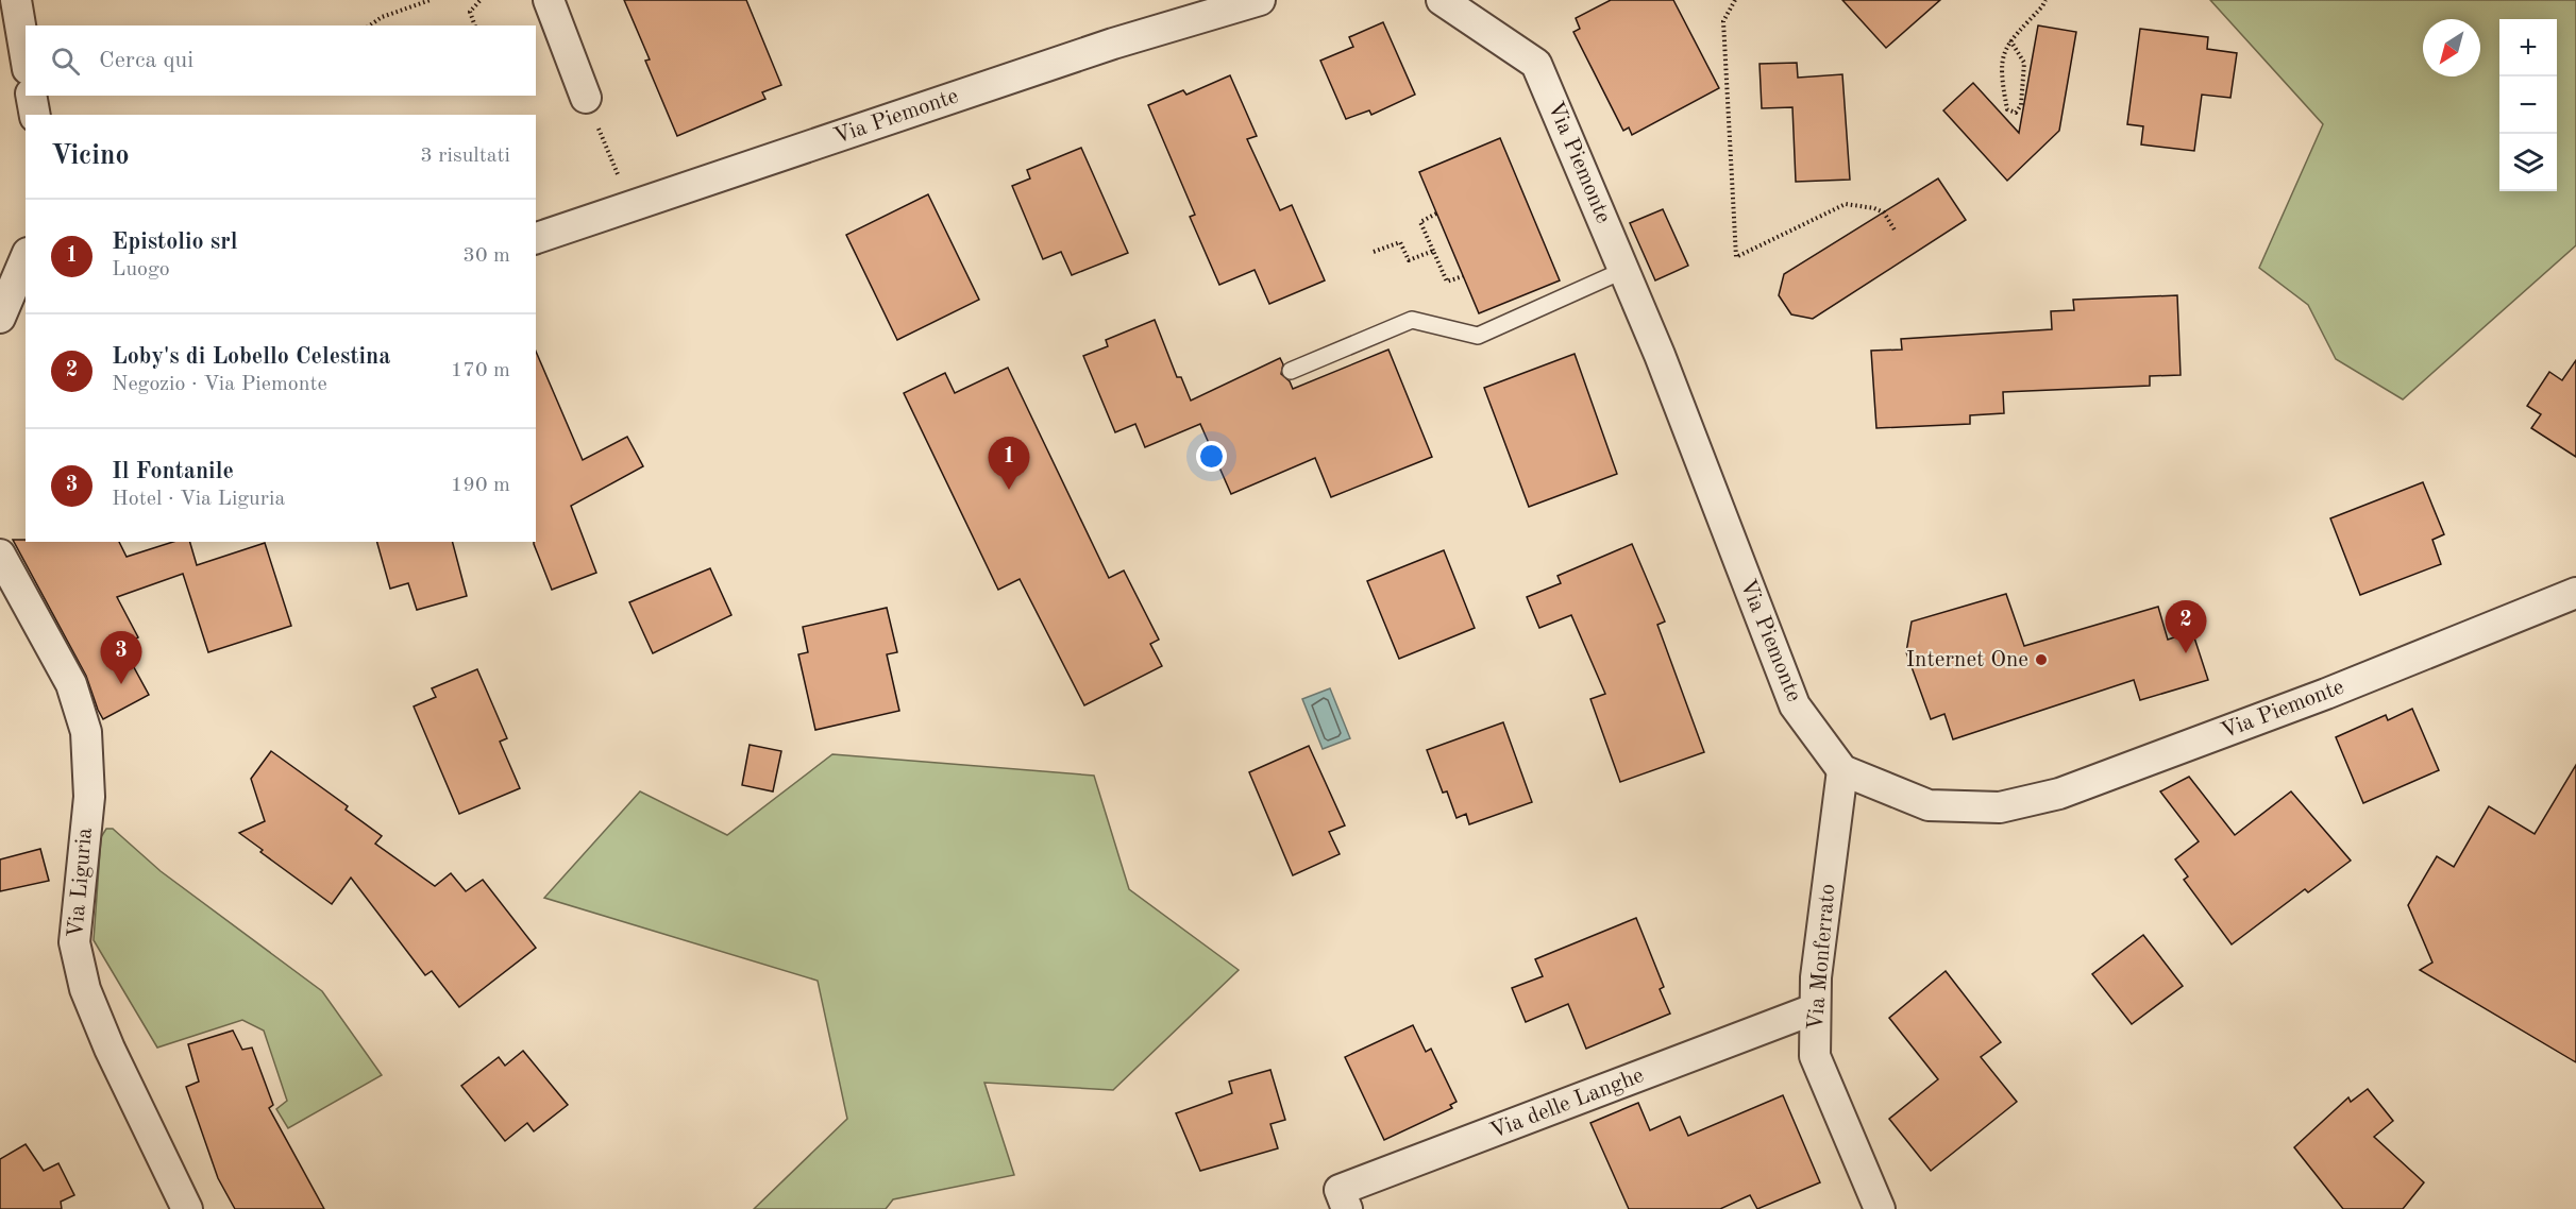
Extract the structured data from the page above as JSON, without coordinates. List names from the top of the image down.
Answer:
{
  "streets": {
    "street": [
      "Via Piemonte",
      "Via Liguria",
      "Via Monferrato",
      "Via delle Langhe"
    ]
  },
  "crossings": [
    ["Via Piemonte", "Via Monferrato"],
    ["Via Monferrato", "Via delle Langhe"]
  ],
  "places": ["Internet One"],
  "north": "bottom left",
  "page": {
    "map_buttons": ["+", "−"],
    "search": "Cerca qui",
    "heading": ["Vicino", "3 risultati"],
    "list": [
      {
        "mark": "1",
        "name": "Epistolio srl",
        "note": "Luogo",
        "value": "30 m"
      },
      {
        "mark": "2",
        "name": "Loby's di Lobello Celestina",
        "note": "Negozio · Via Piemonte",
        "value": "170 m"
      },
      {
        "mark": "3",
        "name": "Il Fontanile",
        "note": "Hotel · Via Liguria",
        "value": "190 m"
      }
    ],
    "pins": ["1", "2", "3"]
  }
}
